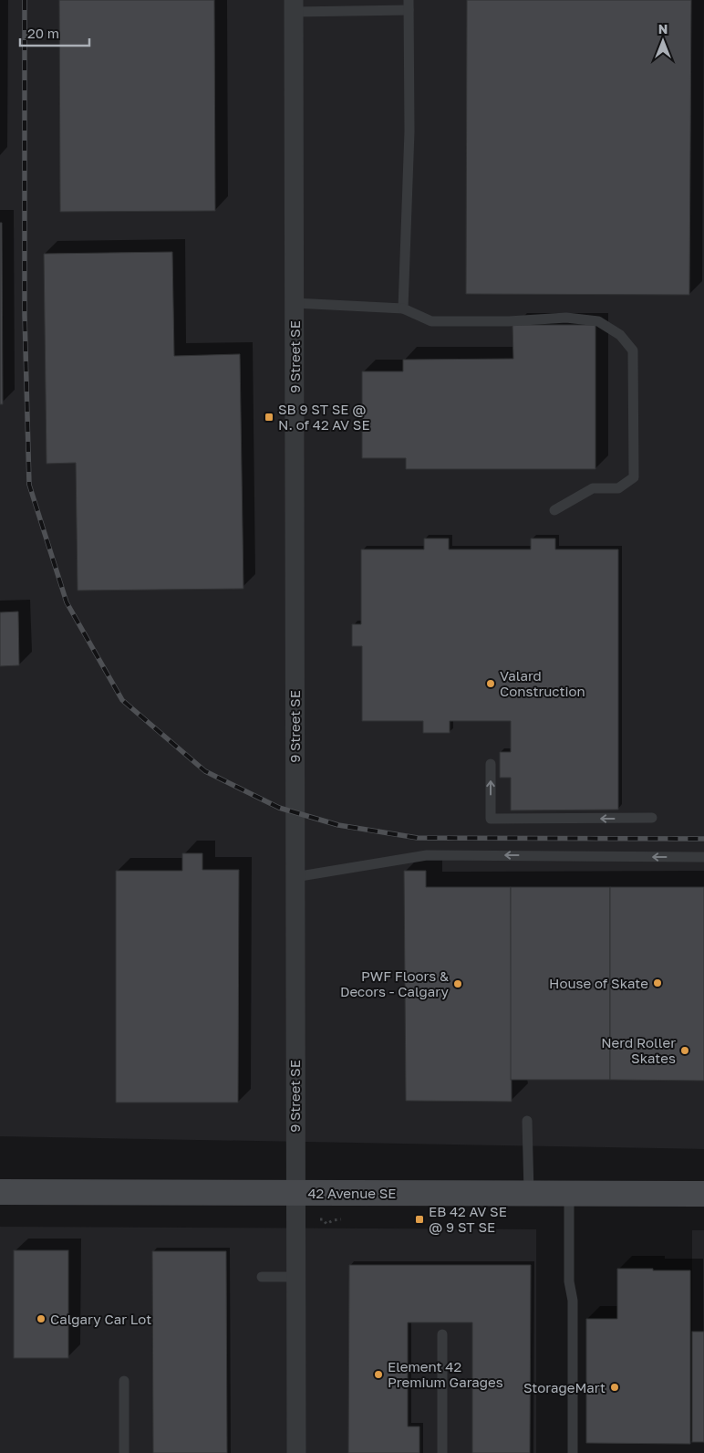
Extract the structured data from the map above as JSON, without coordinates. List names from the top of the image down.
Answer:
{
  "streets": {
    "street": ["9 Street SE", "42 Avenue SE"]
  },
  "crossings": [
    ["9 Street SE", "42 Avenue SE"]
  ],
  "places": {
    "transit": ["SB 9 ST SE @ N. of 42 AV SE", "EB 42 AV SE @ 9 ST SE"],
    "other": [
      "Valard Construction",
      "House of Skate",
      "PWF Floors & Decors - Calgary",
      "Nerd Roller Skates",
      "Calgary Car Lot",
      "Element 42 Premium Garages",
      "StorageMart"
    ]
  },
  "scale_bar": "20 m",
  "north": "top"
}
